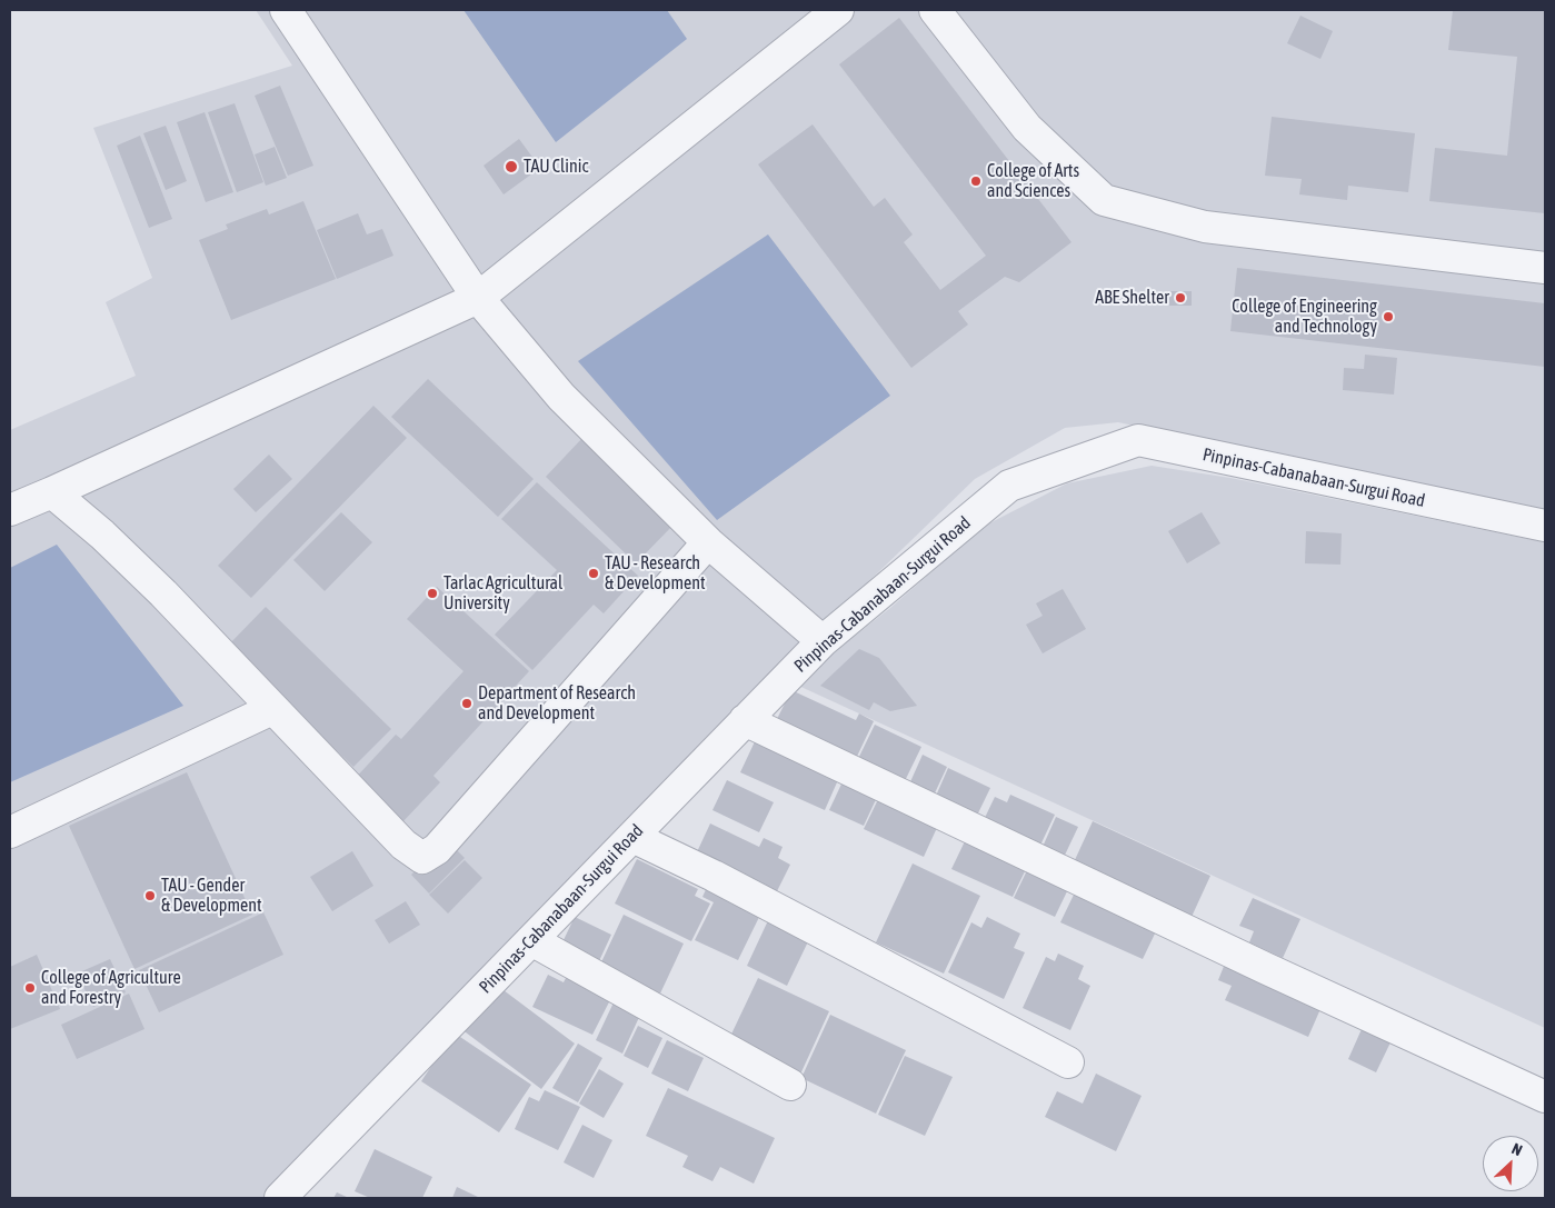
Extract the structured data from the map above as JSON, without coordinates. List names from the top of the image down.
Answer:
{
  "streets": {
    "street": ["Pinpinas-Cabanabaan-Surgui Road"]
  },
  "places": [
    "TAU Clinic",
    "College of Arts and Sciences",
    "ABE Shelter",
    "College of Engineering and Technology",
    "TAU - Research & Development",
    "Tarlac Agricultural University",
    "Department of Research and Development",
    "TAU - Gender & Development",
    "College of Agriculture and Forestry"
  ],
  "north": "top right"
}
